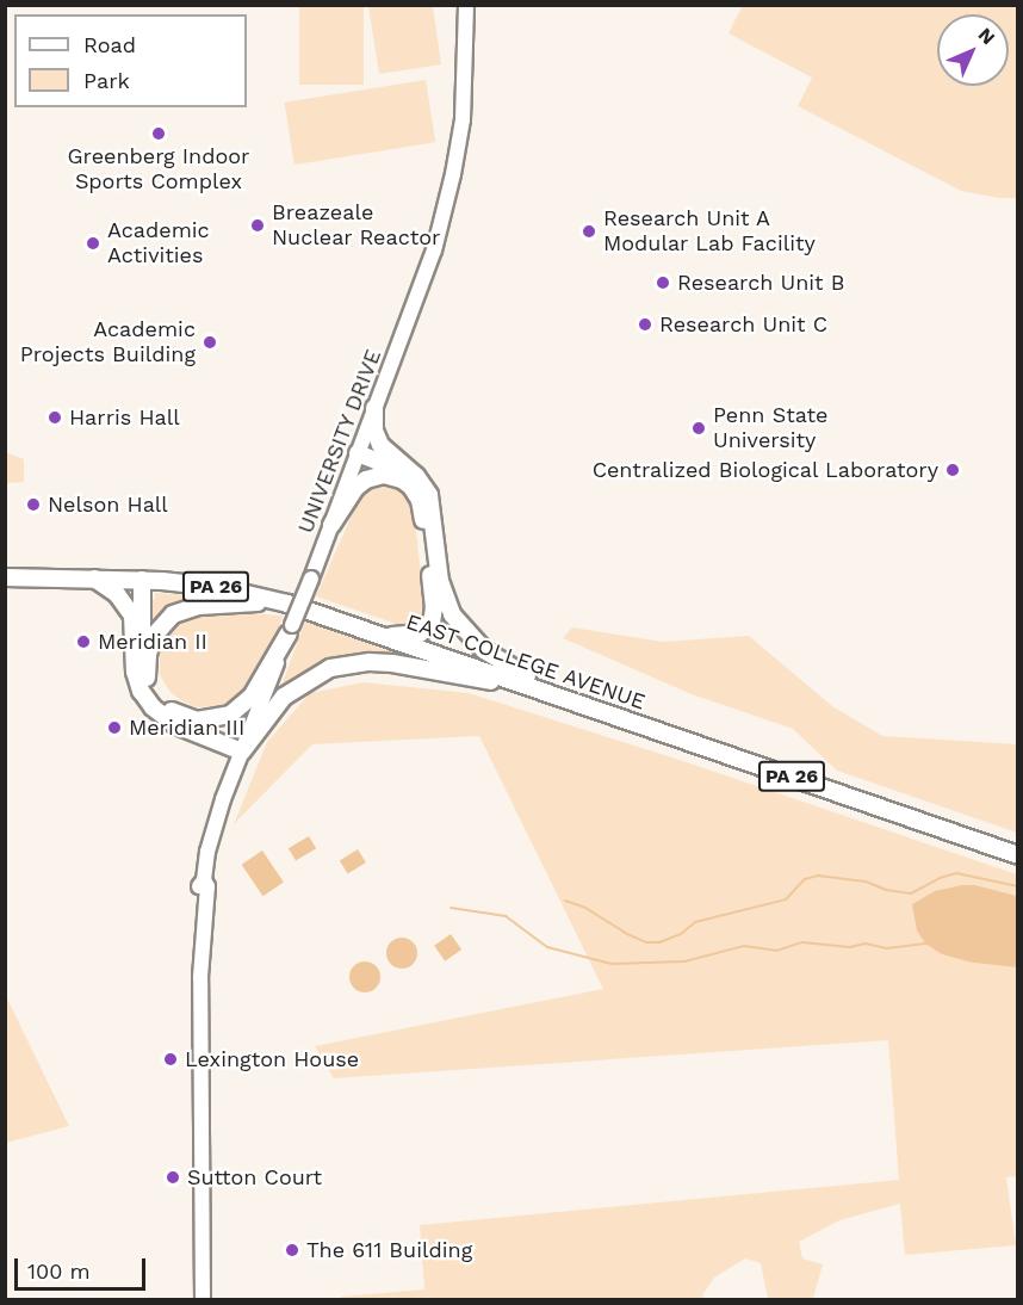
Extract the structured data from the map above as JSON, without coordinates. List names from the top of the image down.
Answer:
{
  "streets": {
    "main road": ["UNIVERSITY DRIVE", "PA 26", "EAST COLLEGE AVENUE"]
  },
  "places": [
    "Greenberg Indoor Sports Complex",
    "Breazeale Nuclear Reactor",
    "Research Unit A Modular Lab Facility",
    "Academic Activities",
    "Research Unit B",
    "Research Unit C",
    "Academic Projects Building",
    "Harris Hall",
    "Penn State University",
    "Centralized Biological Laboratory",
    "Nelson Hall",
    "Meridian II",
    "Meridian III",
    "Lexington House",
    "Sutton Court",
    "The 611 Building"
  ],
  "legend": ["Road", "Park"],
  "scale_bar": "100 m",
  "north": "top right"
}
